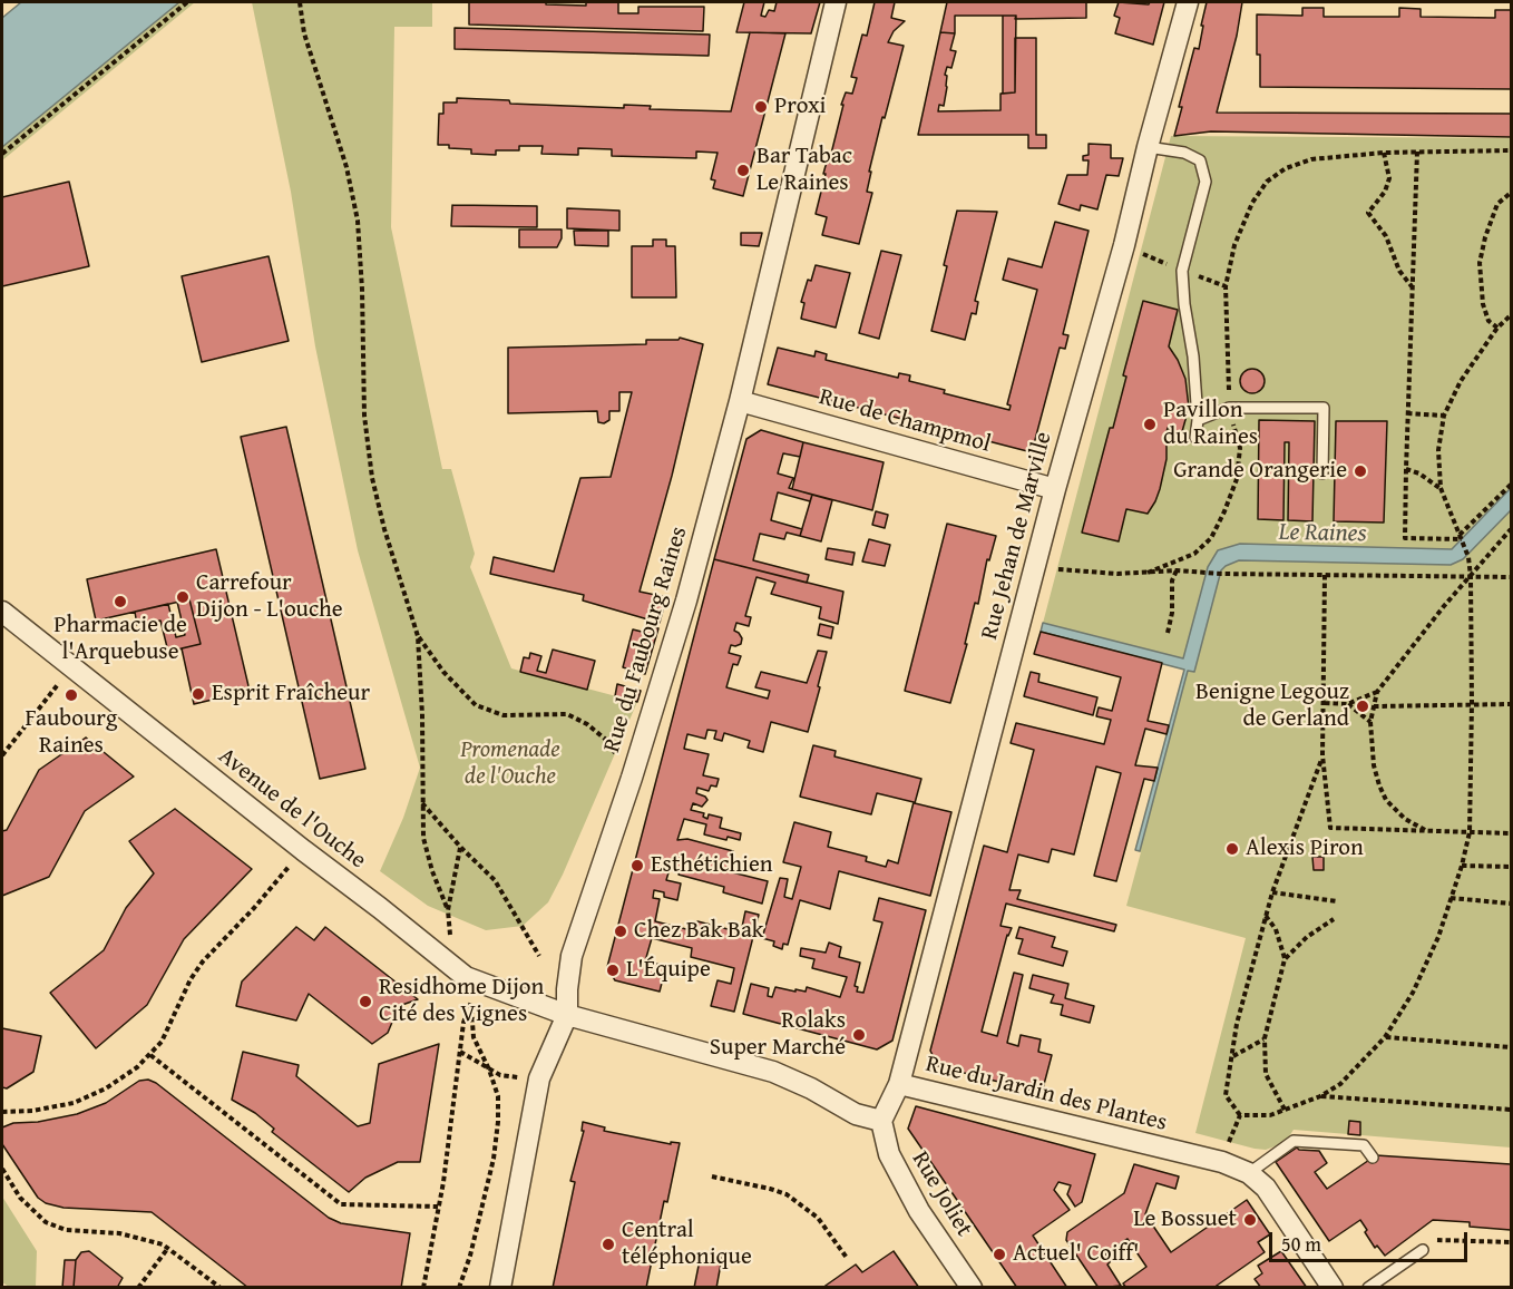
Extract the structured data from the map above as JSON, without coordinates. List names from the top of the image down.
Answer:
{
  "streets": {
    "street": [
      "Rue de Champmol",
      "Rue Jehan de Marville",
      "Rue du Faubourg Raines",
      "Avenue de l'Ouche",
      "Rue du Jardin des Plantes",
      "Rue Joliet"
    ]
  },
  "crossings": [
    ["Rue de Champmol", "Rue Jehan de Marville"],
    ["Rue de Champmol", "Rue du Faubourg Raines"],
    ["Rue Jehan de Marville", "Rue du Jardin des Plantes"],
    ["Rue du Faubourg Raines", "Avenue de l'Ouche"],
    ["Rue du Jardin des Plantes", "Rue Joliet"]
  ],
  "water": ["Le Raines"],
  "parks": ["Promenade de l'Ouche"],
  "places": [
    "Proxi",
    "Bar Tabac Le Raines",
    "Pavillon du Raines",
    "Grande Orangerie",
    "Carrefour Dijon - L'ouche",
    "Pharmacie de l'Arquebuse",
    "Esprit Fraîcheur",
    "Faubourg Raines",
    "Benigne Legouz de Gerland",
    "Alexis Piron",
    "Esthétichien",
    "Chez Bak Bak",
    "L'Équipe",
    "Residhome Dijon Cité des Vignes",
    "Rolaks Super Marché",
    "Le Bossuet",
    "Central téléphonique",
    "Actuel' Coiff'"
  ],
  "scale_bar": "50 m"
}
